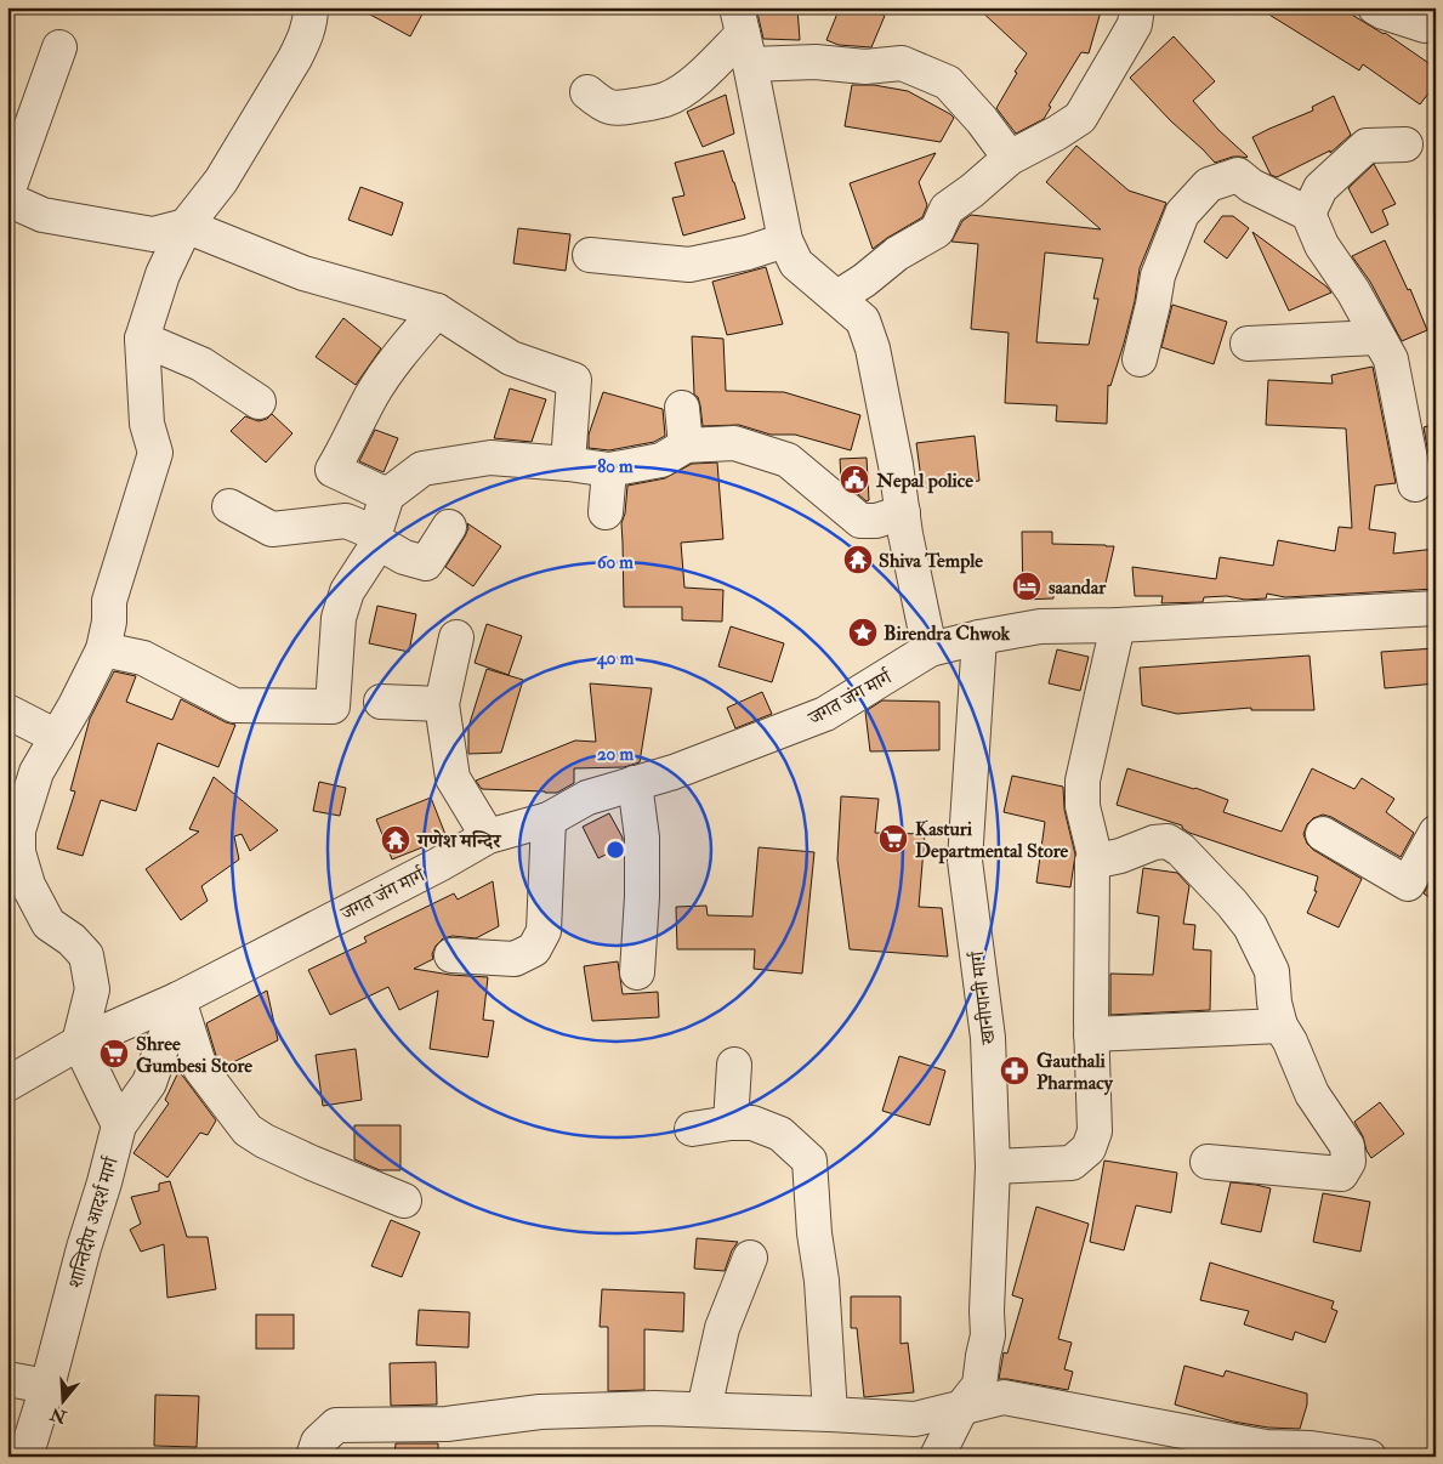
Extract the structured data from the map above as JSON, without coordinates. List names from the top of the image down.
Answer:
{
  "streets": {
    "street": ["जगत जंग मार्ग", "खानीपानी मार्ग", "शान्तिदीप आदर्श मार्ग"]
  },
  "crossings": [
    ["जगत जंग मार्ग", "खानीपानी मार्ग"],
    ["जगत जंग मार्ग", "शान्तिदीप आदर्श मार्ग"]
  ],
  "places": {
    "public building": ["Nepal police"],
    "temple": ["Shiva Temple", "गणेश मन्दिर"],
    "hotel": ["saandar"],
    "place": ["Birendra Chwok"],
    "supermarket": ["Kasturi Departmental Store", "Shree Gumbesi Store"],
    "pharmacy": ["Gauthali Pharmacy"]
  },
  "north": "bottom",
  "rings": [
    "80 m",
    "60 m",
    "40 m",
    "20 m"
  ]
}
